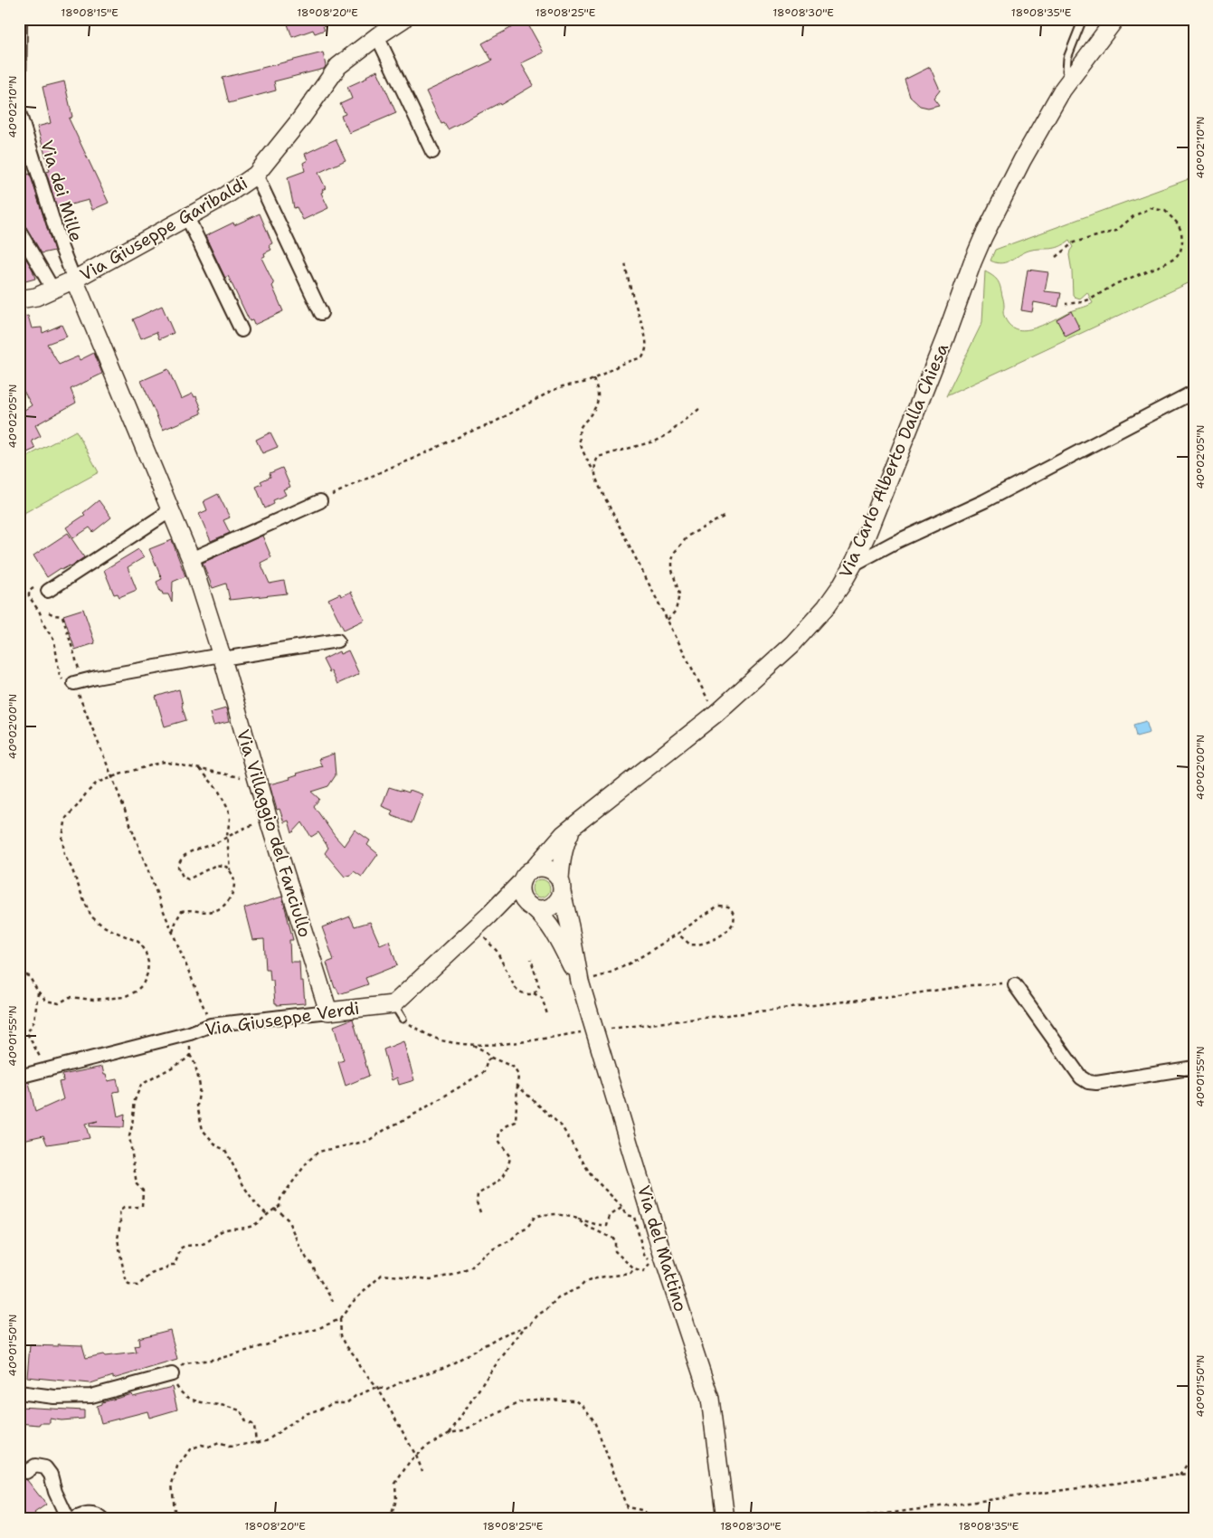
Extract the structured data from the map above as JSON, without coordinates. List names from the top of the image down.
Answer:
{
  "streets": {
    "main road": [
      "Via Giuseppe Garibaldi",
      "Via Carlo Alberto Dalla Chiesa",
      "Via Villaggio del Fanciullo",
      "Via Giuseppe Verdi",
      "Via del Mattino"
    ],
    "street": ["Via dei Mille"]
  },
  "crossings": [
    ["Via dei Mille", "Via Giuseppe Garibaldi"],
    ["Via dei Mille", "Via Villaggio del Fanciullo"],
    ["Via Giuseppe Garibaldi", "Via Villaggio del Fanciullo"],
    ["Via Carlo Alberto Dalla Chiesa", "Via del Mattino"],
    ["Via Villaggio del Fanciullo", "Via Giuseppe Verdi"]
  ],
  "coordinates": [
    "18°08'15\"E",
    "18°08'20\"E",
    "18°08'25\"E",
    "18°08'30\"E",
    "18°08'35\"E",
    "40°02'10\"N",
    "40°02'05\"N",
    "40°02'00\"N",
    "40°01'55\"N",
    "40°01'50\"N"
  ]
}
